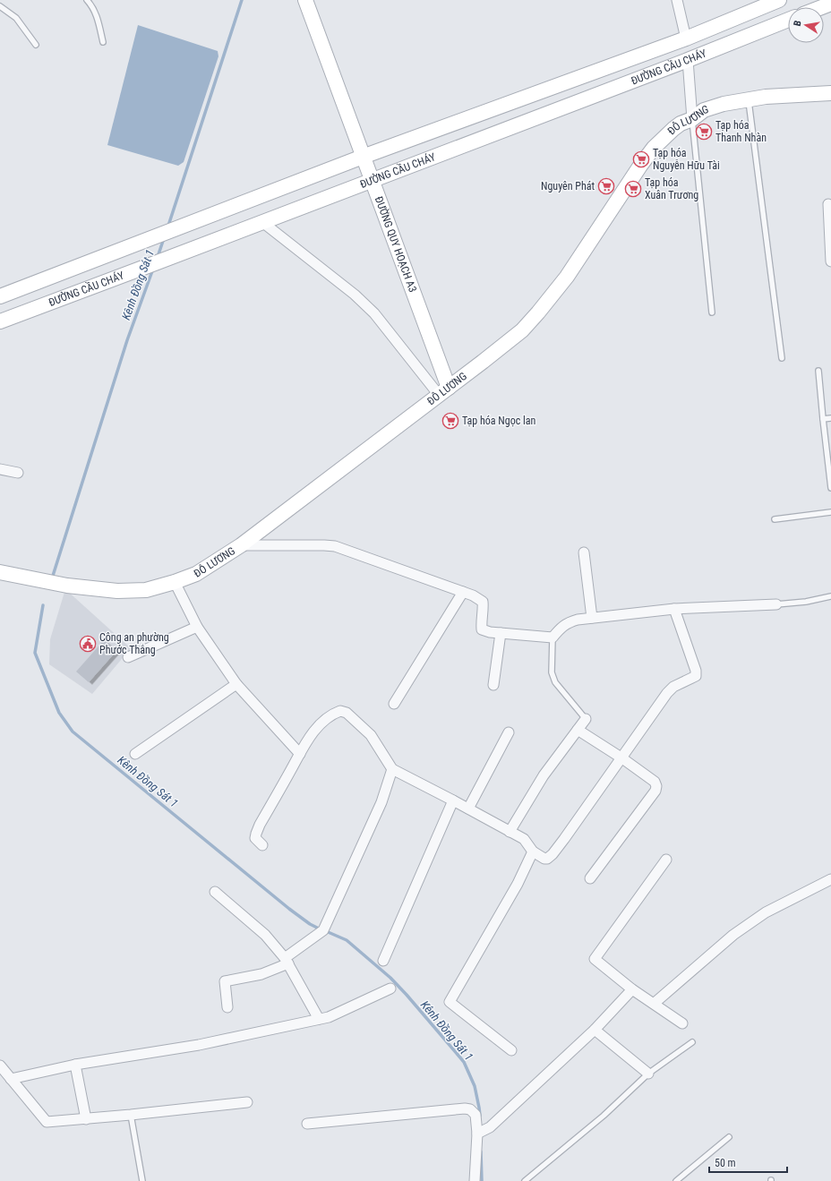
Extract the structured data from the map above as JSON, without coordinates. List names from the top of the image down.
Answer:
{
  "streets": {
    "main road": ["ĐƯỜNG CẦU CHÁY", "ĐÔ LƯƠNG", "ĐƯỜNG QUY HOẠCH A3"]
  },
  "crossings": [
    ["ĐƯỜNG CẦU CHÁY", "ĐƯỜNG QUY HOẠCH A3"],
    ["ĐÔ LƯƠNG", "ĐƯỜNG QUY HOẠCH A3"]
  ],
  "water": ["Kênh Đồng Sát 1"],
  "places": {
    "supermarket": [
      "Tạp hóa Thanh Nhàn",
      "Tạp hóa Nguyễn Hữu Tài",
      "Nguyên Phát",
      "Tạp hóa Xuân Trương",
      "Tạp hóa Ngọc lan"
    ],
    "public building": ["Công an phường Phước Thắng"]
  },
  "scale_bar": "50 m",
  "north": "left"
}
